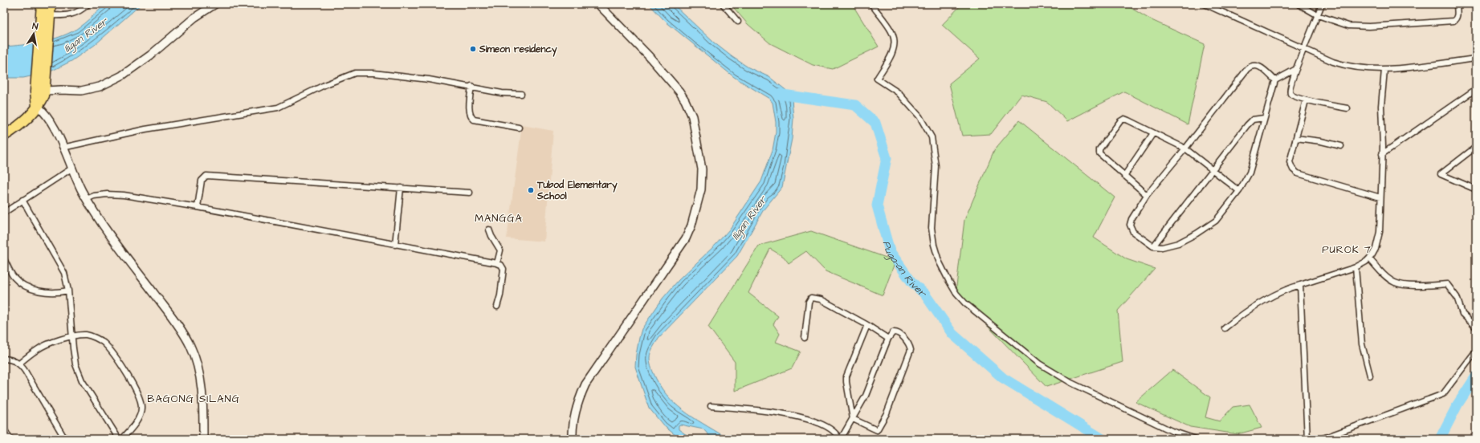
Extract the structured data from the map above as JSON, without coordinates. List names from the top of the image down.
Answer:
{
  "districts": ["MANGGA", "PUROK 7", "BAGONG SILANG"],
  "water": ["Iligan River", "Puga-an River"],
  "places": ["Simeon residency", "Tubod Elementary School"],
  "north": "top"
}
